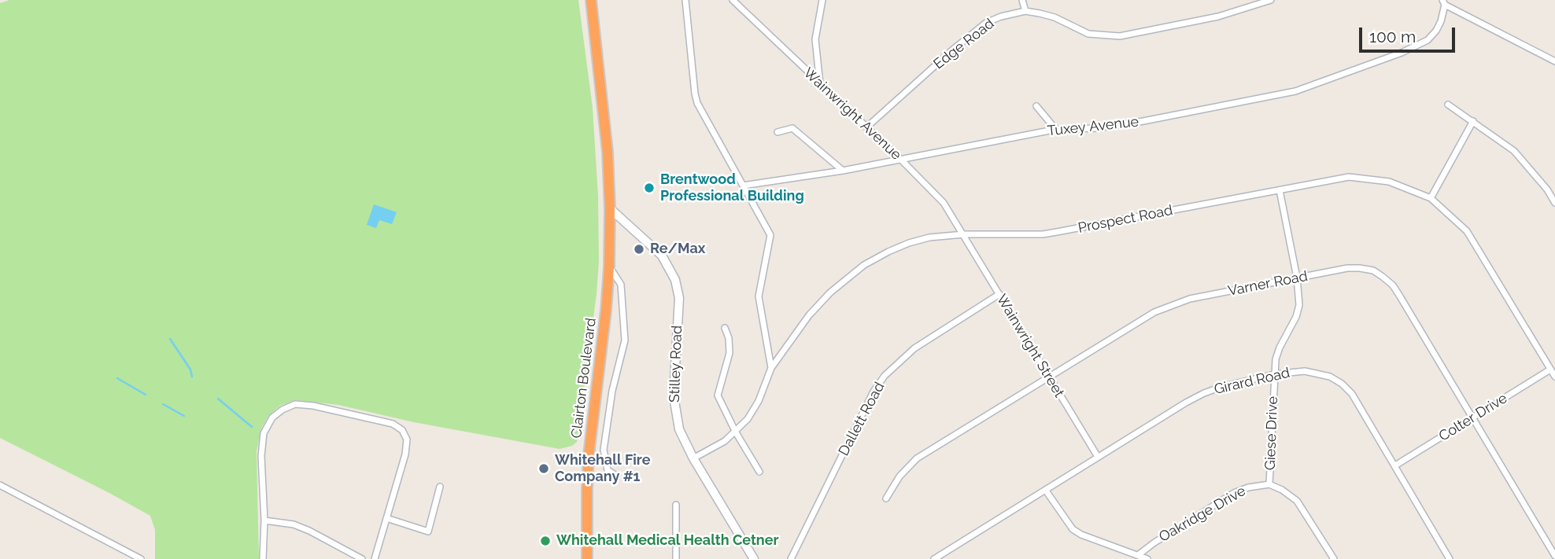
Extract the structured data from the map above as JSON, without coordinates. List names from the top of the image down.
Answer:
{
  "streets": {
    "highway": ["Clairton Boulevard"],
    "street": [
      "Edge Road",
      "Wainwright Avenue",
      "Tuxey Avenue",
      "Prospect Road",
      "Varner Road",
      "Wainwright Street",
      "Stilley Road",
      "Girard Road",
      "Colter Drive",
      "Dallett Road",
      "Giese Drive",
      "Oakridge Drive"
    ]
  },
  "crossings": [
    ["Edge Road", "Wainwright Avenue"],
    ["Wainwright Avenue", "Tuxey Avenue"],
    ["Wainwright Avenue", "Prospect Road"],
    ["Wainwright Avenue", "Wainwright Street"],
    ["Prospect Road", "Wainwright Street"],
    ["Prospect Road", "Stilley Road"],
    ["Prospect Road", "Colter Drive"],
    ["Prospect Road", "Giese Drive"],
    ["Varner Road", "Wainwright Street"],
    ["Varner Road", "Colter Drive"],
    ["Varner Road", "Giese Drive"],
    ["Wainwright Street", "Girard Road"],
    ["Wainwright Street", "Dallett Road"],
    ["Stilley Road", "Clairton Boulevard"],
    ["Girard Road", "Colter Drive"],
    ["Girard Road", "Giese Drive"],
    ["Giese Drive", "Oakridge Drive"]
  ],
  "places": [
    "Brentwood Professional Building",
    "Re/Max",
    "Whitehall Fire Company #1",
    "Whitehall Medical Health Cetner"
  ],
  "scale_bar": "100 m"
}
